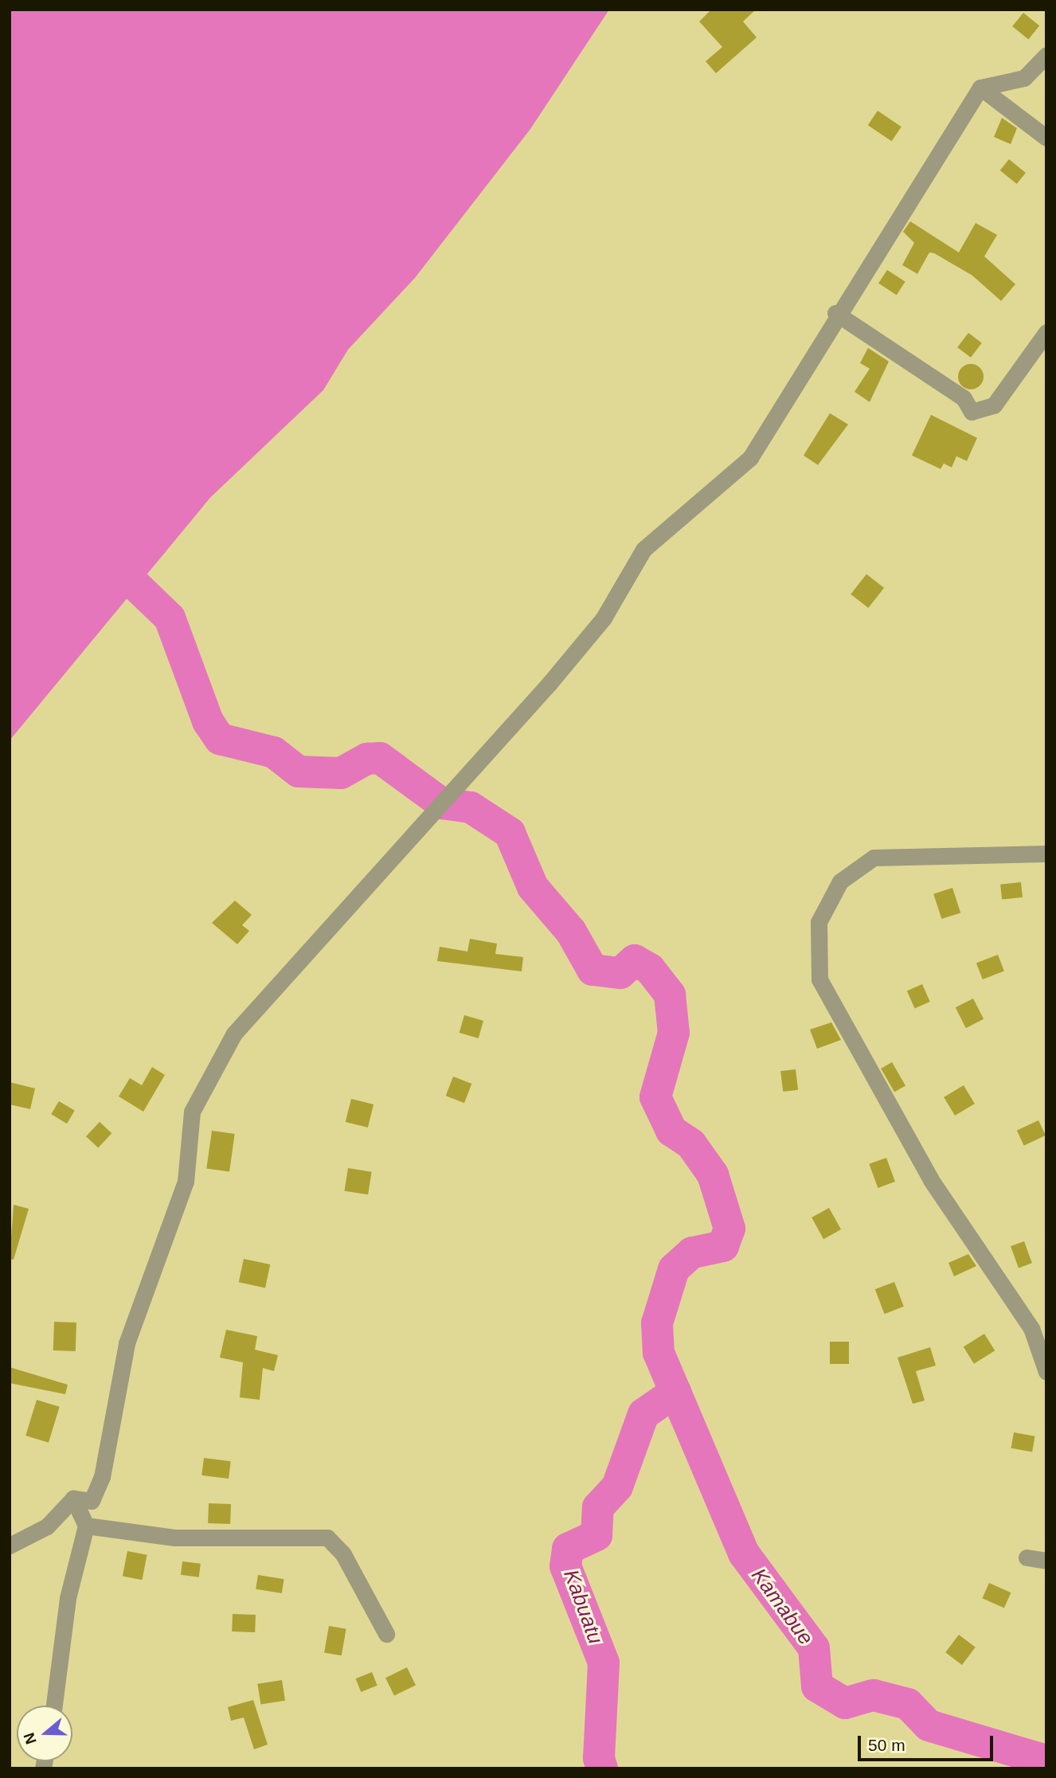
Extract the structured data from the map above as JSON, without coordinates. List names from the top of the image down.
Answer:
{
  "water": ["Kabuatu", "Kamabue"],
  "scale_bar": "50 m",
  "north": "left"
}
